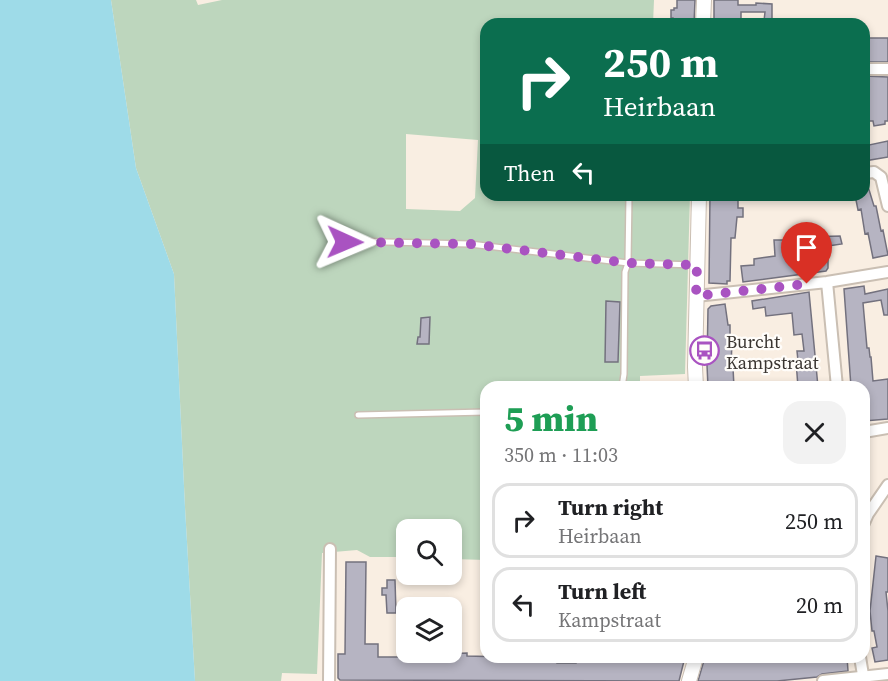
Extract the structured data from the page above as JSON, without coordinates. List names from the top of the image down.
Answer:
{
  "places": {
    "bus stop": ["Burcht Kampstraat"]
  },
  "page": {
    "turn": ["250 m", "Heirbaan"],
    "then": "Then",
    "heading": ["5 min", "350 m · 11:03"],
    "list": [
      {
        "name": "Turn right",
        "note": "Heirbaan",
        "value": "250 m"
      },
      {
        "name": "Turn left",
        "note": "Kampstraat",
        "value": "20 m"
      }
    ]
  }
}
